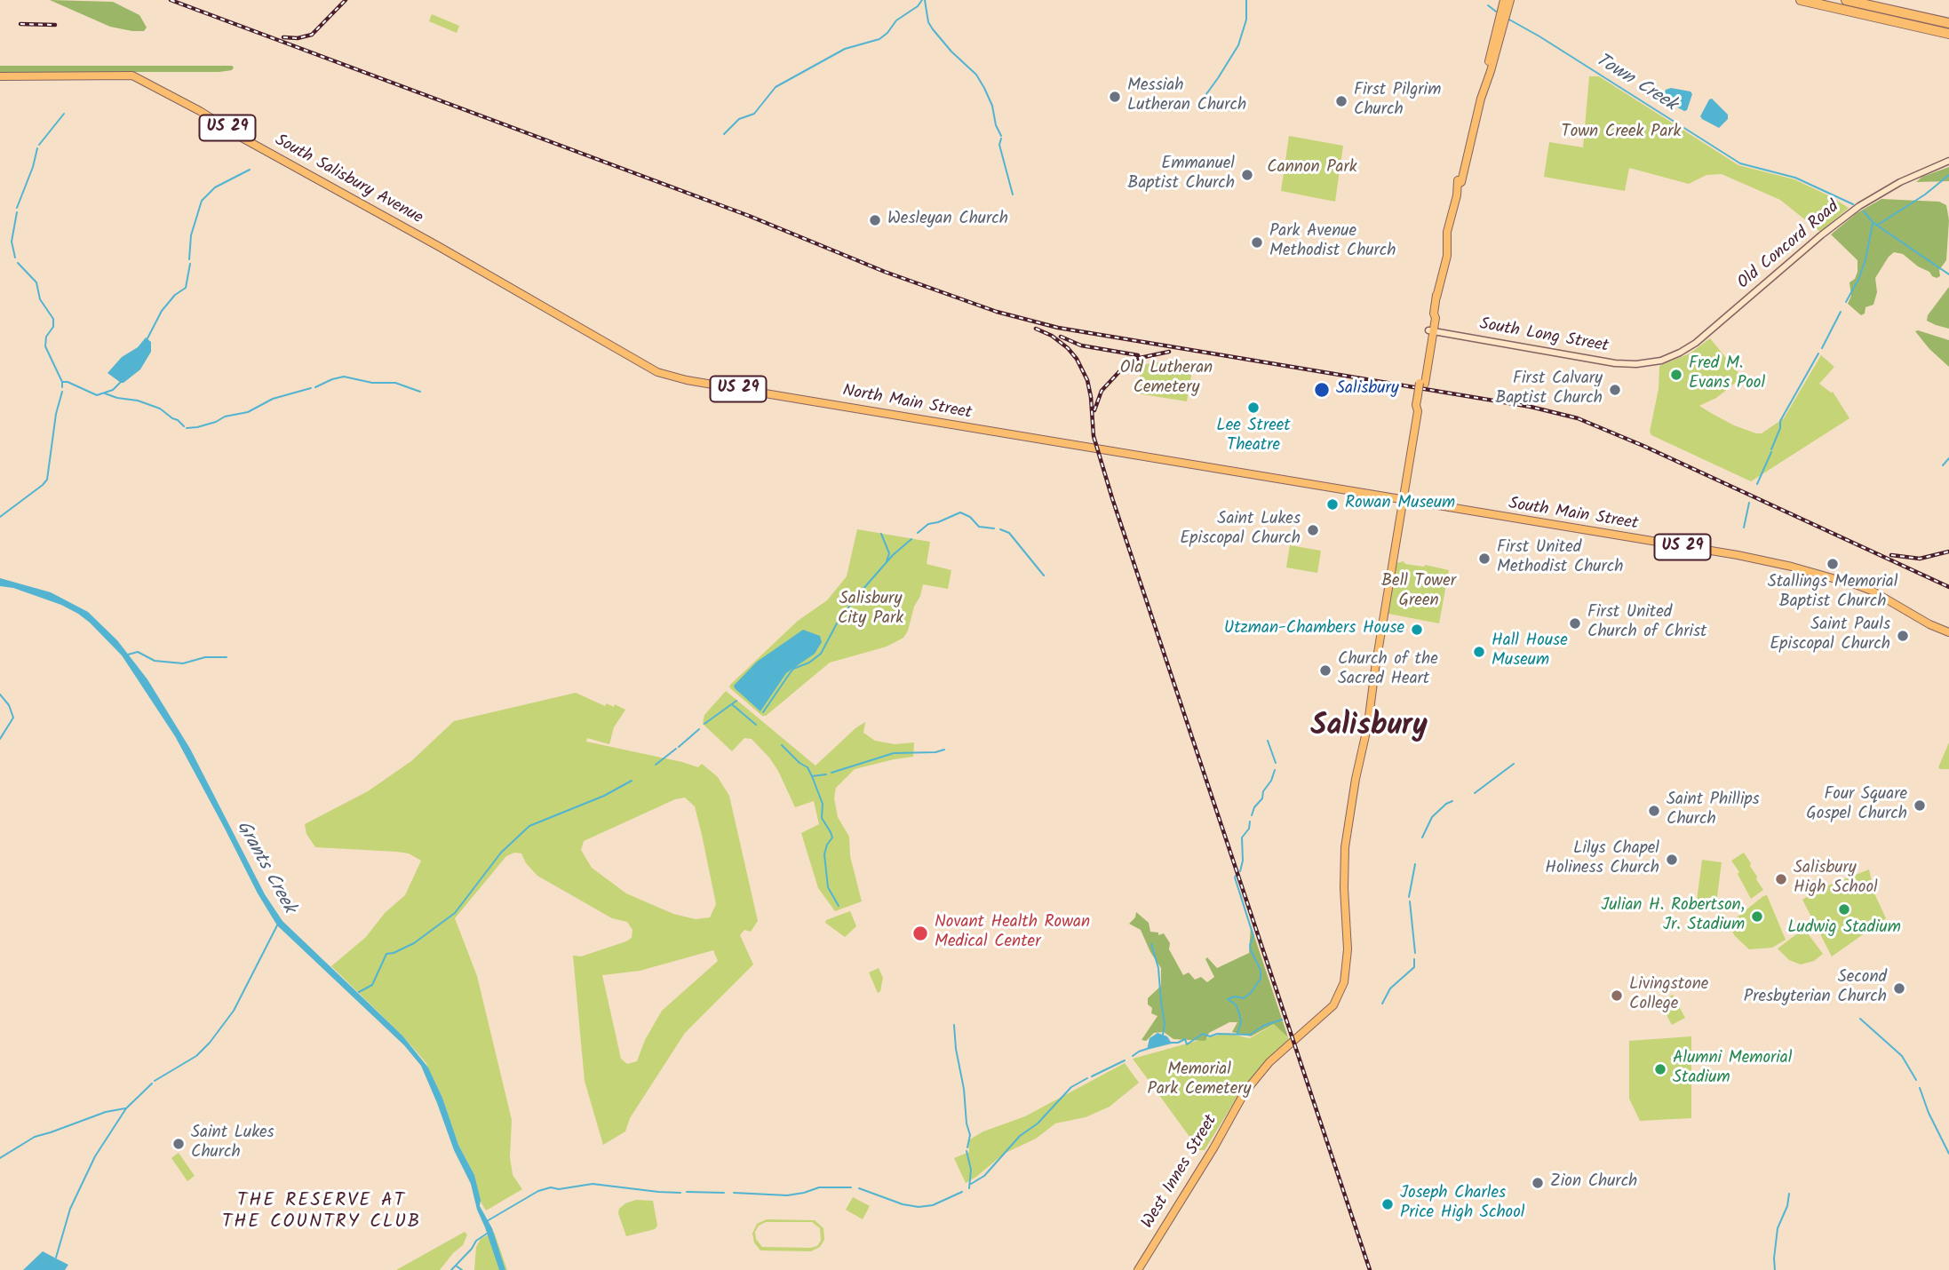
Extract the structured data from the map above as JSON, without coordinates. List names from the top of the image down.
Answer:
{
  "streets": {
    "main road": [
      "US 29",
      "South Salisbury Avenue",
      "Old Concord Road",
      "South Long Street",
      "North Main Street",
      "South Main Street",
      "West Innes Street"
    ]
  },
  "crossings": [
    ["South Salisbury Avenue", "North Main Street"],
    ["Old Concord Road", "South Long Street"],
    ["South Long Street", "West Innes Street"],
    ["North Main Street", "South Main Street"],
    ["North Main Street", "West Innes Street"],
    ["South Main Street", "West Innes Street"]
  ],
  "districts": ["Salisbury", "THE RESERVE AT THE COUNTRY CLUB"],
  "water": ["Town Creek", "Grants Creek"],
  "parks": [
    "Town Creek Park",
    "Cannon Park",
    "Old Lutheran Cemetery",
    "Bell Tower Green",
    "Salisbury City Park",
    "Memorial Park Cemetery"
  ],
  "places": [
    "Messiah Lutheran Church",
    "First Pilgrim Church",
    "Emmanuel Baptist Church",
    "Wesleyan Church",
    "Park Avenue Methodist Church",
    "Fred M. Evans Pool",
    "Salisbury",
    "First Calvary Baptist Church",
    "Lee Street Theatre",
    "Rowan Museum",
    "Saint Lukes Episcopal Church",
    "First United Methodist Church",
    "Stallings Memorial Baptist Church",
    "First United Church of Christ",
    "Utzman-Chambers House",
    "Saint Pauls Episcopal Church",
    "Hall House Museum",
    "Church of the Sacred Heart",
    "Four Square Gospel Church",
    "Saint Phillips Church",
    "Lilys Chapel Holiness Church",
    "Salisbury High School",
    "Ludwig Stadium",
    "Julian H. Robertson, Jr. Stadium",
    "Novant Health Rowan Medical Center",
    "Second Presbyterian Church",
    "Livingstone College",
    "Alumni Memorial Stadium",
    "Saint Lukes Church",
    "Zion Church",
    "Joseph Charles Price High School"
  ]
}
